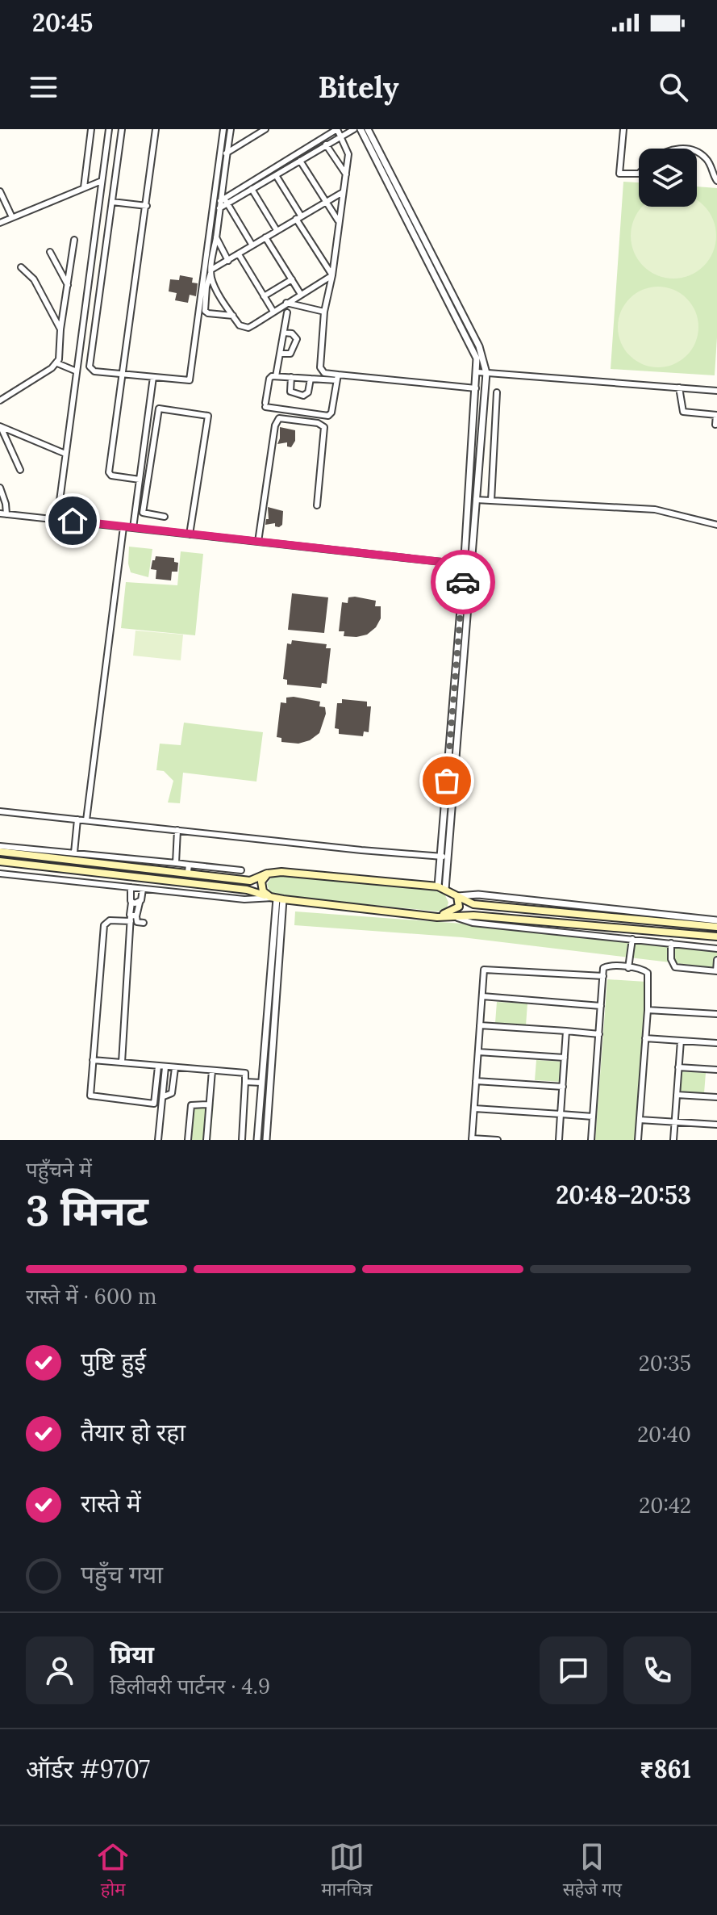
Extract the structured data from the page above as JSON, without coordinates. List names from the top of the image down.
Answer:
{
  "page": {
    "status": "20:45",
    "header": "Bitely",
    "heading": ["3 मिनट", "पहुँचने में", "20:48–20:53"],
    "panel": [
      "प्रिया",
      "डिलीवरी पार्टनर · 4.9",
      "ऑर्डर #9707",
      "₹861"
    ],
    "bar": "रास्ते में · 600 m",
    "list": [
      ["पुष्टि हुई", "20:35"],
      ["तैयार हो रहा", "20:40"],
      ["रास्ते में", "20:42"],
      "पहुँच गया"
    ],
    "tabs": ["होम", "मानचित्र", "सहेजे गए"]
  }
}
